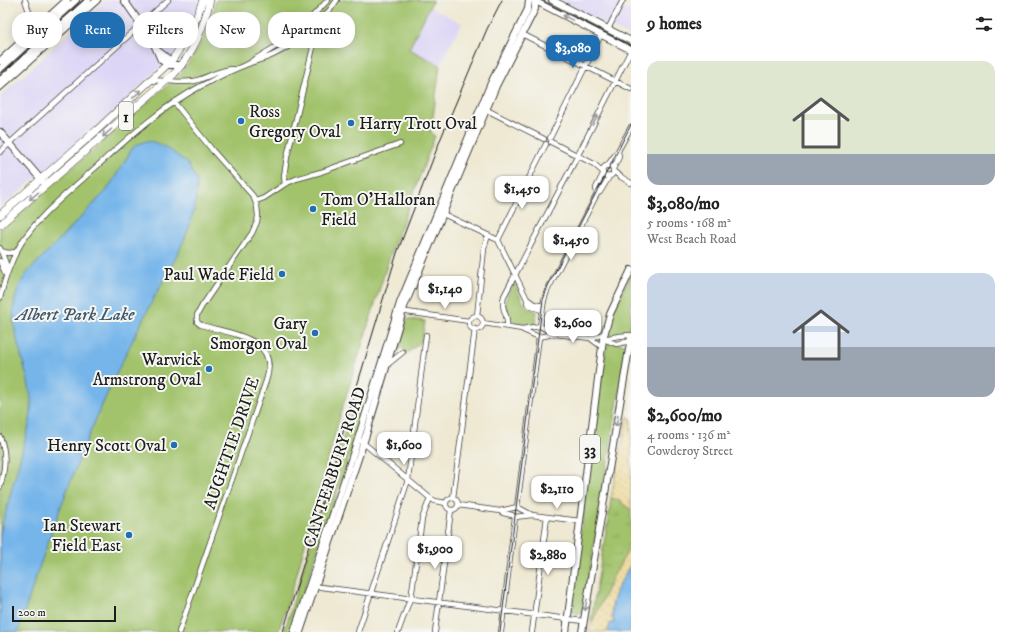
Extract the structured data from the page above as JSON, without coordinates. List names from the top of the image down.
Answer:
{
  "streets": {
    "highway": ["1"],
    "main road": ["33", "CANTERBURY ROAD"],
    "street": ["AUGHTIE DRIVE"]
  },
  "water": ["Albert Park Lake"],
  "places": [
    "Ross Gregory Oval",
    "Harry Trott Oval",
    "Tom O'Halloran Field",
    "Paul Wade Field",
    "Gary Smorgon Oval",
    "Warwick Armstrong Oval",
    "Henry Scott Oval",
    "Ian Stewart Field East"
  ],
  "scale_bar": "200 m",
  "page": {
    "heading": "9 homes",
    "chip": [
      "Buy",
      "Rent",
      "Filters",
      "New",
      "Apartment"
    ],
    "price": [
      "$3,080",
      "$1,450",
      "$1,450",
      "$1,140",
      "$2,600",
      "$1,600",
      "$2,110",
      "$1,900",
      "$2,880"
    ],
    "list": [
      {
        "name": "$3,080/mo",
        "note": "5 rooms · 168 m² · West Beach Road"
      },
      {
        "name": "$2,600/mo",
        "note": "4 rooms · 136 m² · Cowderoy Street"
      }
    ],
    "scale": "200 m"
  }
}
